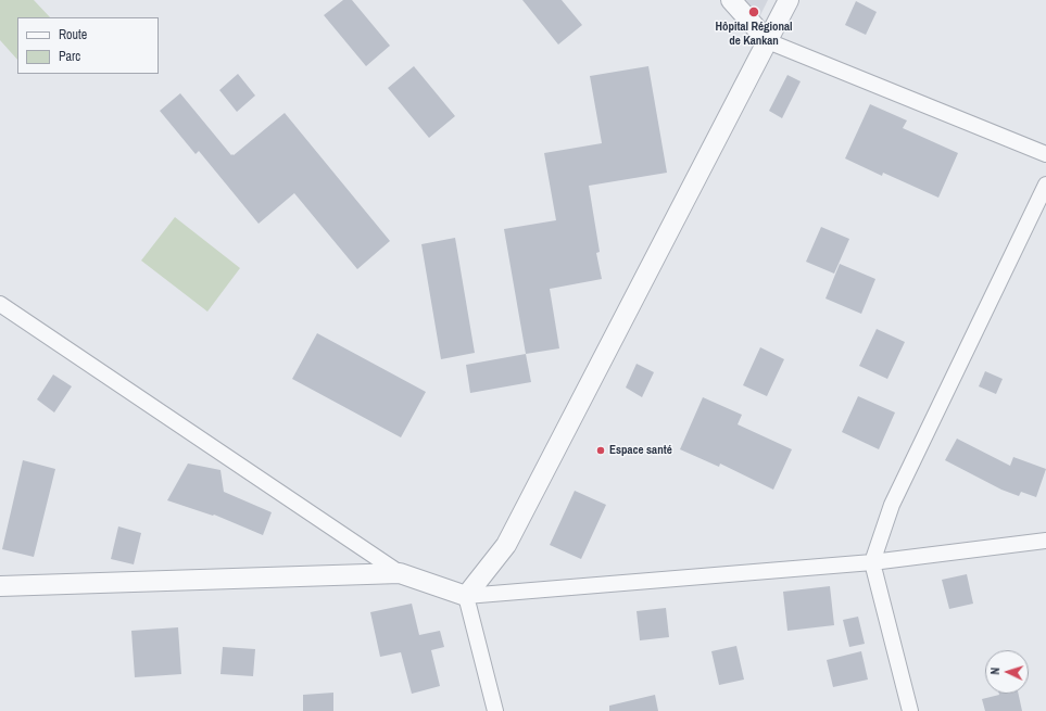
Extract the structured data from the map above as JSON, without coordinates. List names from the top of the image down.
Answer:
{
  "places": ["Hôpital Régional de Kankan", "Espace santé"],
  "legend": ["Route", "Parc"],
  "north": "left"
}
